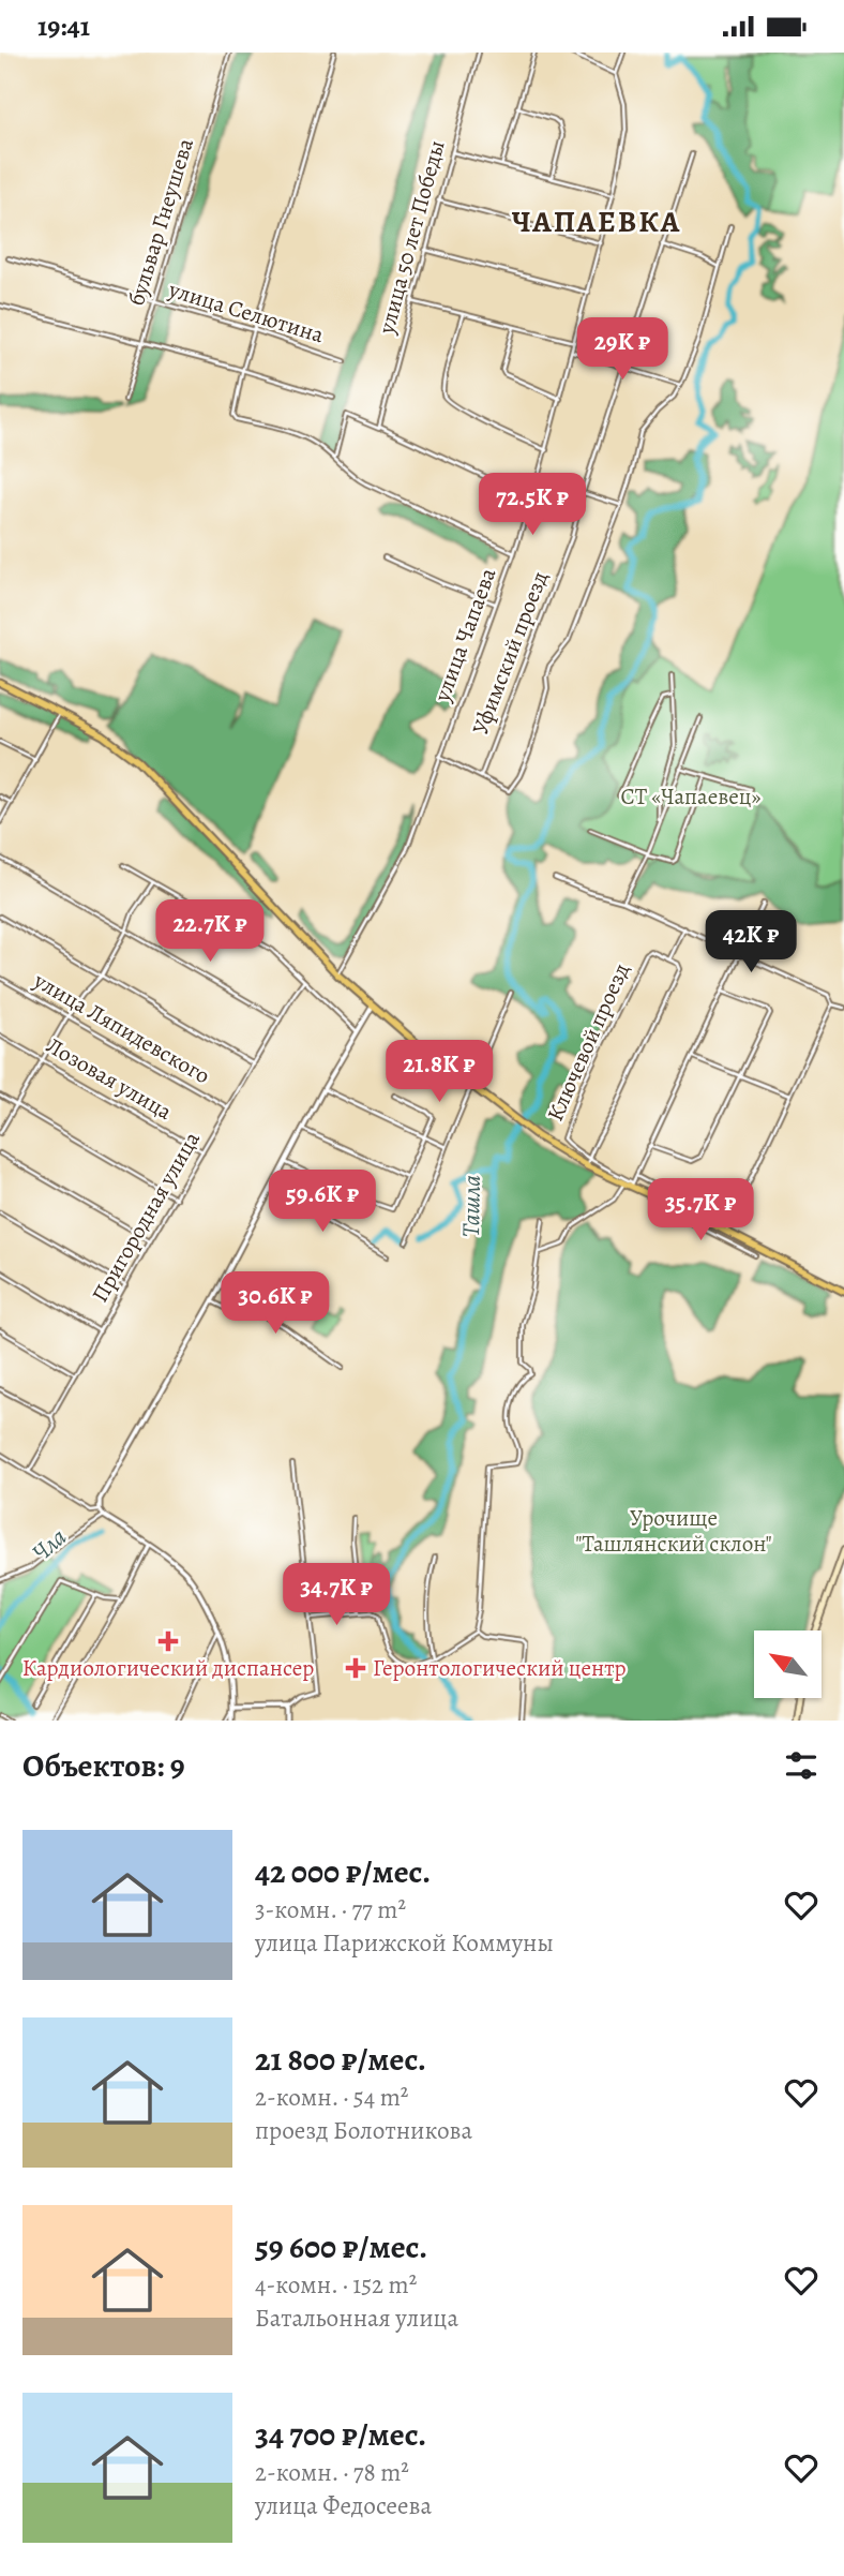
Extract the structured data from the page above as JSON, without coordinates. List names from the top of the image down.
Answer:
{
  "streets": {
    "street": [
      "бульвар Гнеушева",
      "улица 50 лет Победы",
      "улица Селютина",
      "улица Чапаева",
      "Уфимский проезд",
      "улица Ляпидевского",
      "Ключевой проезд",
      "Лозовая улица",
      "Пригородная улица"
    ]
  },
  "crossings": [
    ["бульвар Гнеушева", "улица Селютина"],
    ["улица Ляпидевского", "Пригородная улица"],
    ["Лозовая улица", "Пригородная улица"]
  ],
  "districts": ["ЧАПАЕВКА"],
  "water": ["Ташла", "Чла"],
  "parks": ["СТ «Чапаевец»", "Урочище \"Ташлянский склон\""],
  "places": {
    "health": ["Кардиологический диспансер", "Геронтологический центр"]
  },
  "north": "top left",
  "page": {
    "status": "19:41",
    "price": [
      "29K ₽",
      "72.5K ₽",
      "22.7K ₽",
      "42K ₽",
      "21.8K ₽",
      "59.6K ₽",
      "35.7K ₽",
      "30.6K ₽",
      "34.7K ₽"
    ],
    "heading": "Объектов: 9",
    "list": [
      {
        "name": "42 000 ₽/мес.",
        "note": "3-комн. · 77 m² · улица Парижской Коммуны"
      },
      {
        "name": "21 800 ₽/мес.",
        "note": "2-комн. · 54 m² · проезд Болотникова"
      },
      {
        "name": "59 600 ₽/мес.",
        "note": "4-комн. · 152 m² · Батальонная улица"
      },
      {
        "name": "34 700 ₽/мес.",
        "note": "2-комн. · 78 m² · улица Федосеева"
      }
    ]
  }
}
